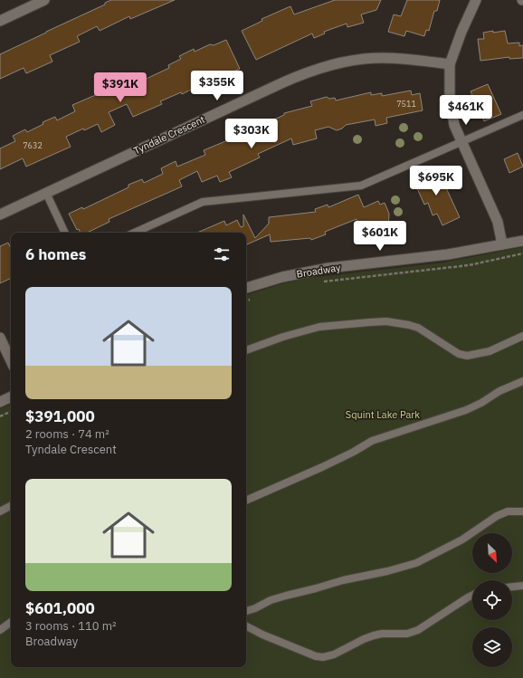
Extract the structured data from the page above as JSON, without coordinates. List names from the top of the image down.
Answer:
{
  "streets": {
    "street": ["Tyndale Crescent", "Broadway"]
  },
  "parks": ["Squint Lake Park"],
  "house_numbers": ["7511", "7632"],
  "north": "bottom right",
  "page": {
    "price": [
      "$355K",
      "$391K",
      "$461K",
      "$303K",
      "$695K",
      "$601K"
    ],
    "heading": "6 homes",
    "list": [
      {
        "name": "$391,000",
        "note": "2 rooms · 74 m² · Tyndale Crescent"
      },
      {
        "name": "$601,000",
        "note": "3 rooms · 110 m² · Broadway"
      }
    ]
  }
}
